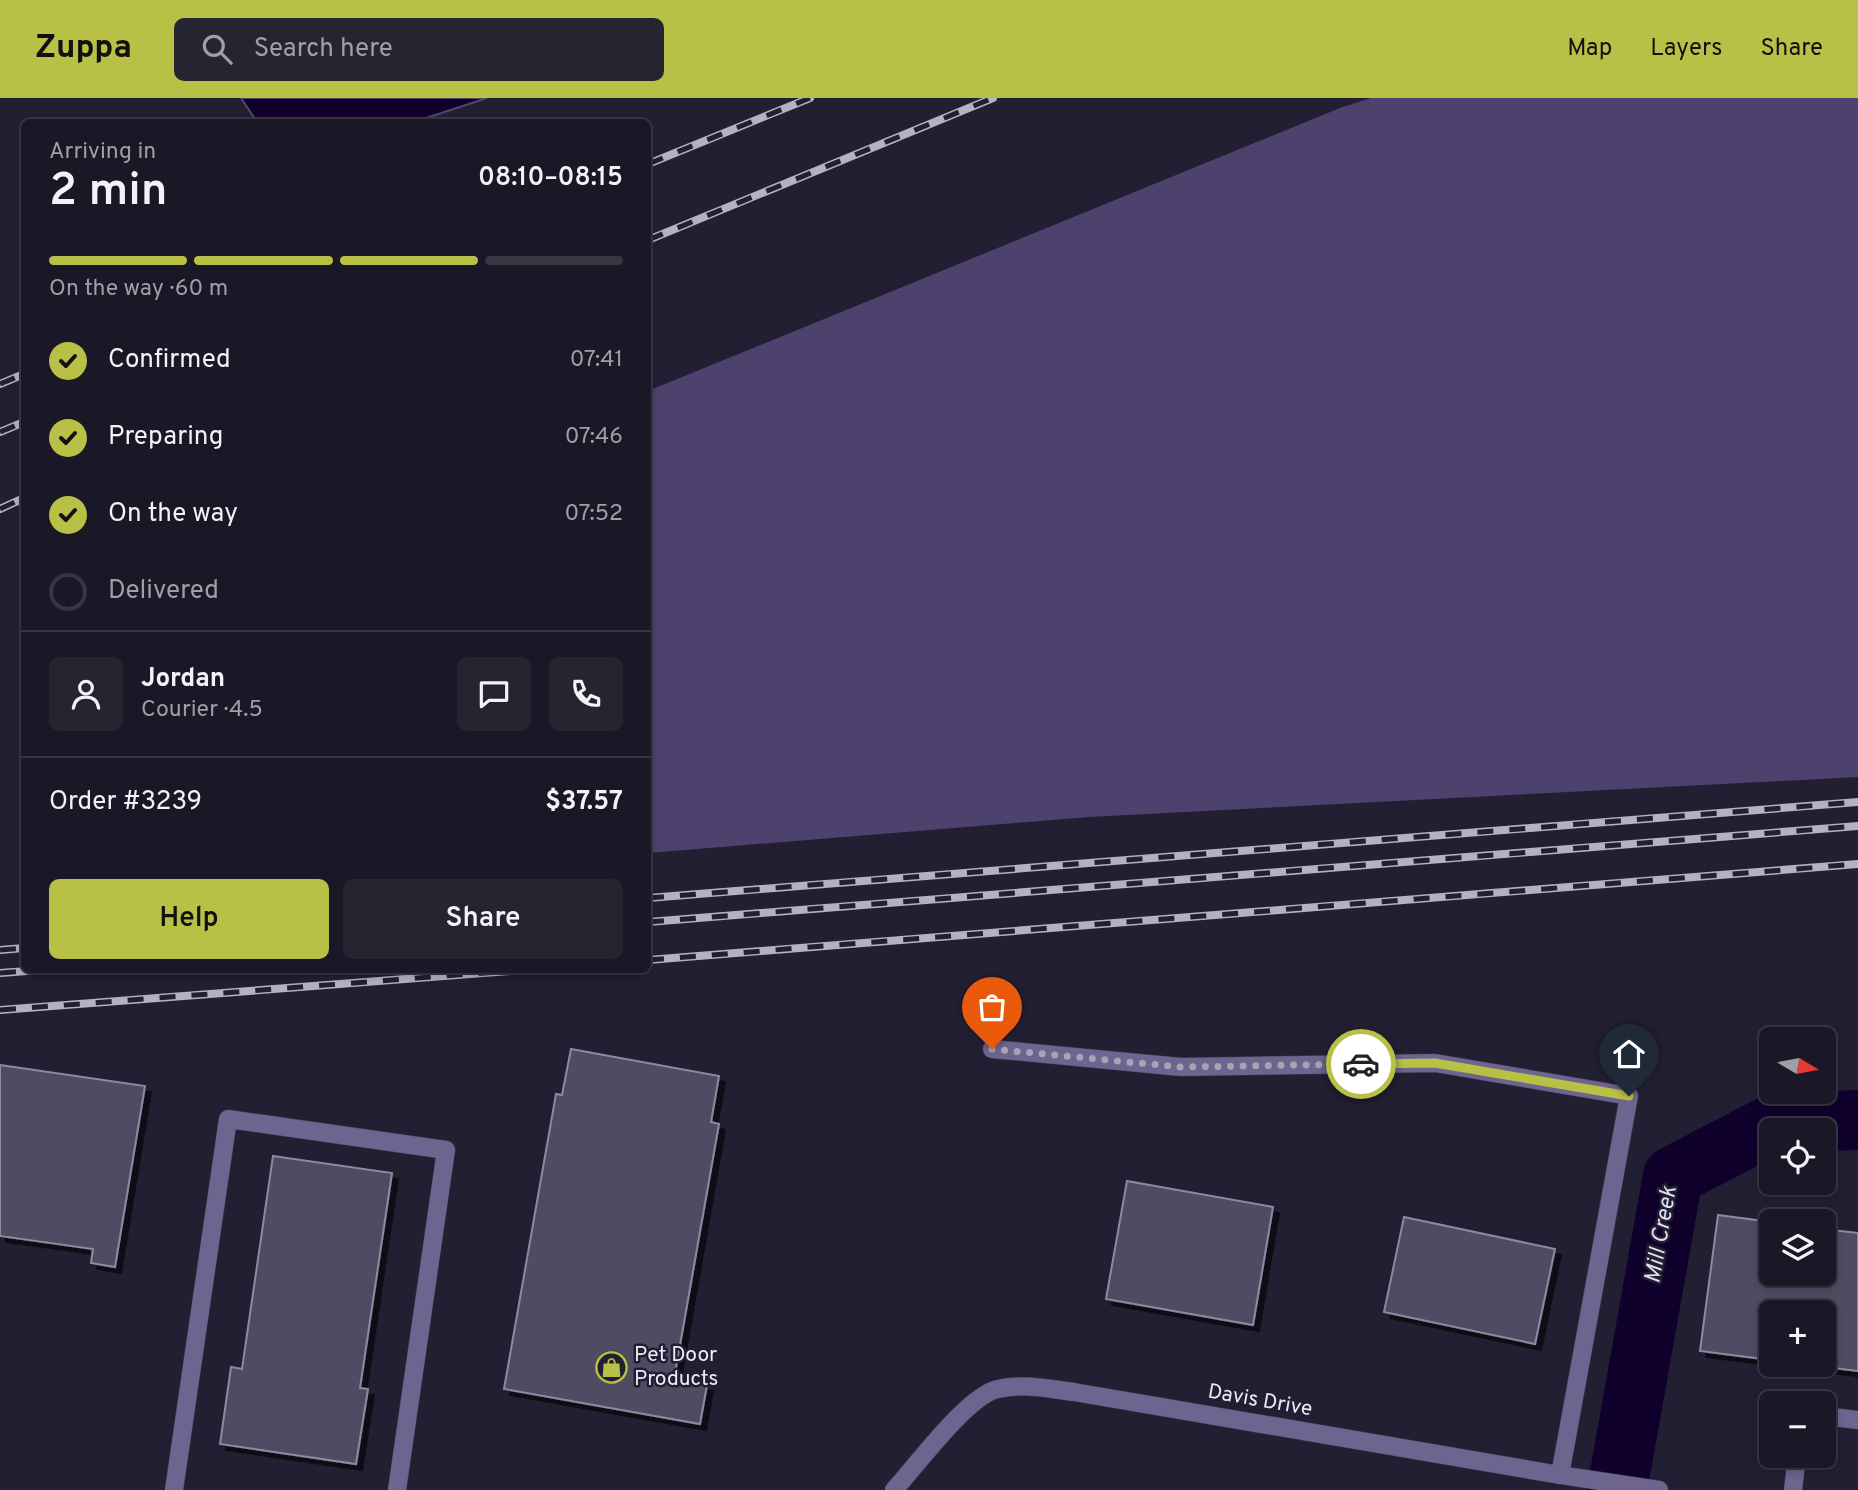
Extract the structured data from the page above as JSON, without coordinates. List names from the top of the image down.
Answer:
{
  "streets": {
    "street": ["Davis Drive"]
  },
  "water": ["Mill Creek"],
  "places": {
    "shop": ["Pet Door Products"]
  },
  "north": "right",
  "page": {
    "header": "Zuppa",
    "search": "Search here",
    "nav": ["Map", "Layers", "Share"],
    "heading": ["2 min", "Arriving in", "08:10–08:15"],
    "panel": [
      "Jordan",
      "Courier · 4.5",
      "Order #3239",
      "$37.57"
    ],
    "bar": "On the way · 60 m",
    "list": [
      ["Confirmed", "07:41"],
      ["Preparing", "07:46"],
      ["On the way", "07:52"],
      "Delivered"
    ],
    "buttons": ["Help", "Share"],
    "map_buttons": ["+", "−"]
  }
}
